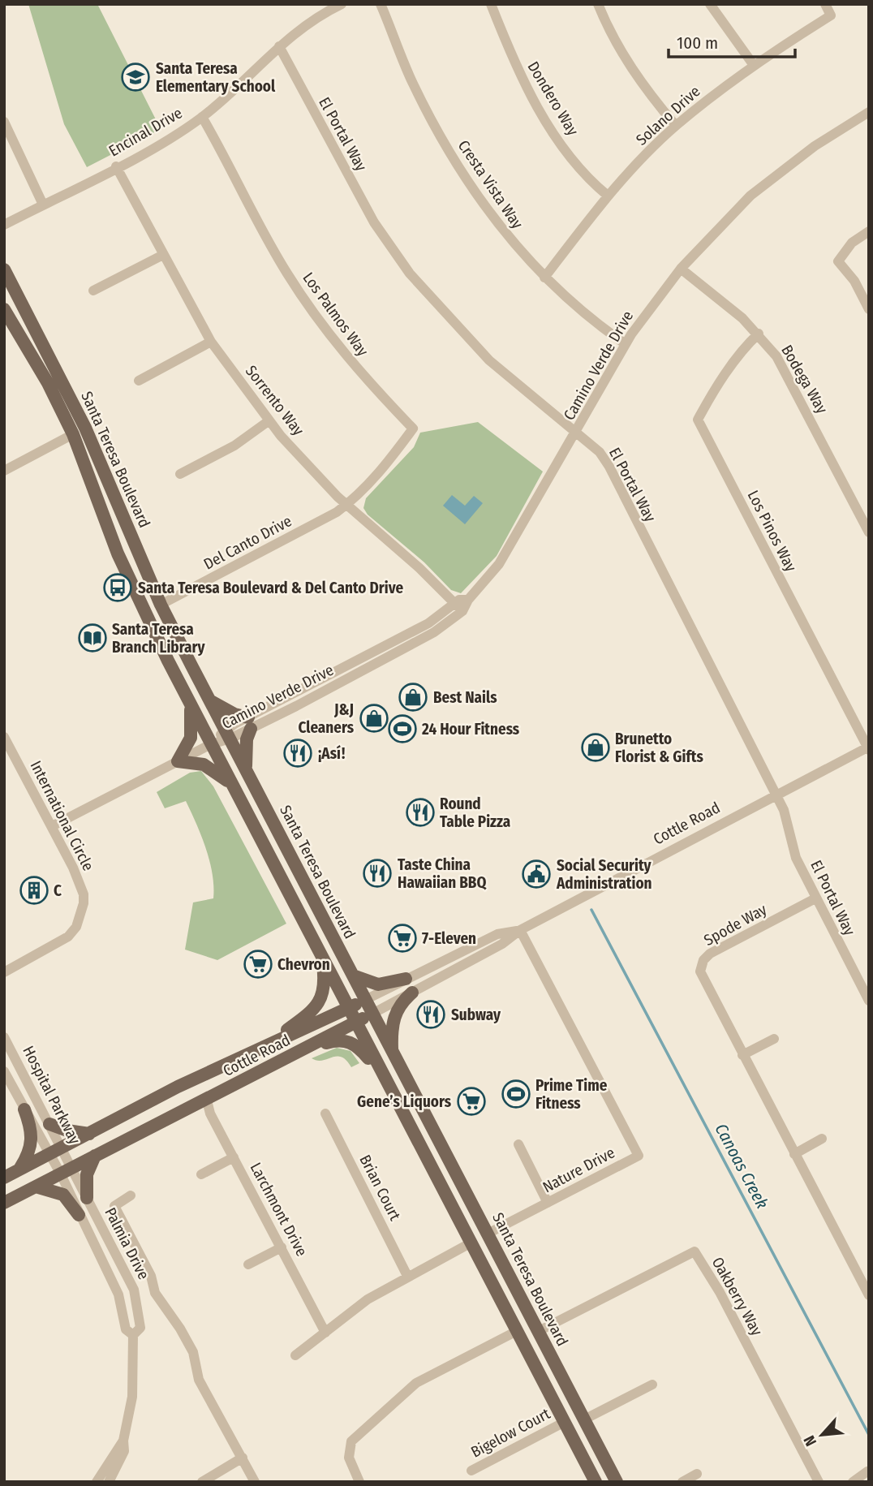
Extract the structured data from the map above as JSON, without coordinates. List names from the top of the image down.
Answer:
{
  "streets": {
    "main road": ["Santa Teresa Boulevard", "Cottle Road"],
    "street": [
      "Dondero Way",
      "Solano Drive",
      "Encinal Drive",
      "El Portal Way",
      "Cresta Vista Way",
      "Los Palmos Way",
      "Camino Verde Drive",
      "Bodega Way",
      "Sorrento Way",
      "Los Pinos Way",
      "Del Canto Drive",
      "International Circle",
      "Spode Way",
      "Hospital Parkway",
      "Nature Drive",
      "Brian Court",
      "Larchmont Drive",
      "Palmia Drive",
      "Oakberry Way",
      "Bigelow Court"
    ]
  },
  "crossings": [
    ["Dondero Way", "Solano Drive"],
    ["Solano Drive", "Cresta Vista Way"],
    ["Encinal Drive", "El Portal Way"],
    ["Encinal Drive", "Los Palmos Way"],
    ["Encinal Drive", "Sorrento Way"],
    ["El Portal Way", "Camino Verde Drive"],
    ["El Portal Way", "Cottle Road"],
    ["El Portal Way", "Spode Way"],
    ["Cresta Vista Way", "Camino Verde Drive"],
    ["Los Palmos Way", "Sorrento Way"],
    ["Los Palmos Way", "Del Canto Drive"],
    ["Camino Verde Drive", "Bodega Way"],
    ["Camino Verde Drive", "Sorrento Way"],
    ["Camino Verde Drive", "Santa Teresa Boulevard"],
    ["Camino Verde Drive", "International Circle"],
    ["Bodega Way", "Los Pinos Way"],
    ["Sorrento Way", "Del Canto Drive"],
    ["Santa Teresa Boulevard", "Del Canto Drive"],
    ["Santa Teresa Boulevard", "Cottle Road"],
    ["Santa Teresa Boulevard", "Nature Drive"],
    ["Santa Teresa Boulevard", "Oakberry Way"],
    ["Santa Teresa Boulevard", "Bigelow Court"],
    ["Los Pinos Way", "Cottle Road"],
    ["Cottle Road", "Hospital Parkway"],
    ["Cottle Road", "Nature Drive"],
    ["Cottle Road", "Larchmont Drive"],
    ["Cottle Road", "Palmia Drive"],
    ["Hospital Parkway", "Palmia Drive"]
  ],
  "water": ["Canoas Creek"],
  "places": {
    "school or university": ["Santa Teresa Elementary School"],
    "bus stop": ["Santa Teresa Boulevard & Del Canto Drive"],
    "library": ["Santa Teresa Branch Library"],
    "shop": ["Best Nails", "J&J Cleaners", "Brunetto Florist & Gifts"],
    "sports": ["24 Hour Fitness", "Prime Time Fitness"],
    "restaurant": [
      "¡Así!",
      "Round Table Pizza",
      "Taste China Hawaiian BBQ",
      "Subway"
    ],
    "public building": ["Social Security Administration"],
    "building": ["C"],
    "supermarket": ["7-Eleven", "Chevron", "Gene’s Liquors"]
  },
  "scale_bar": "100 m",
  "north": "bottom left"
}
